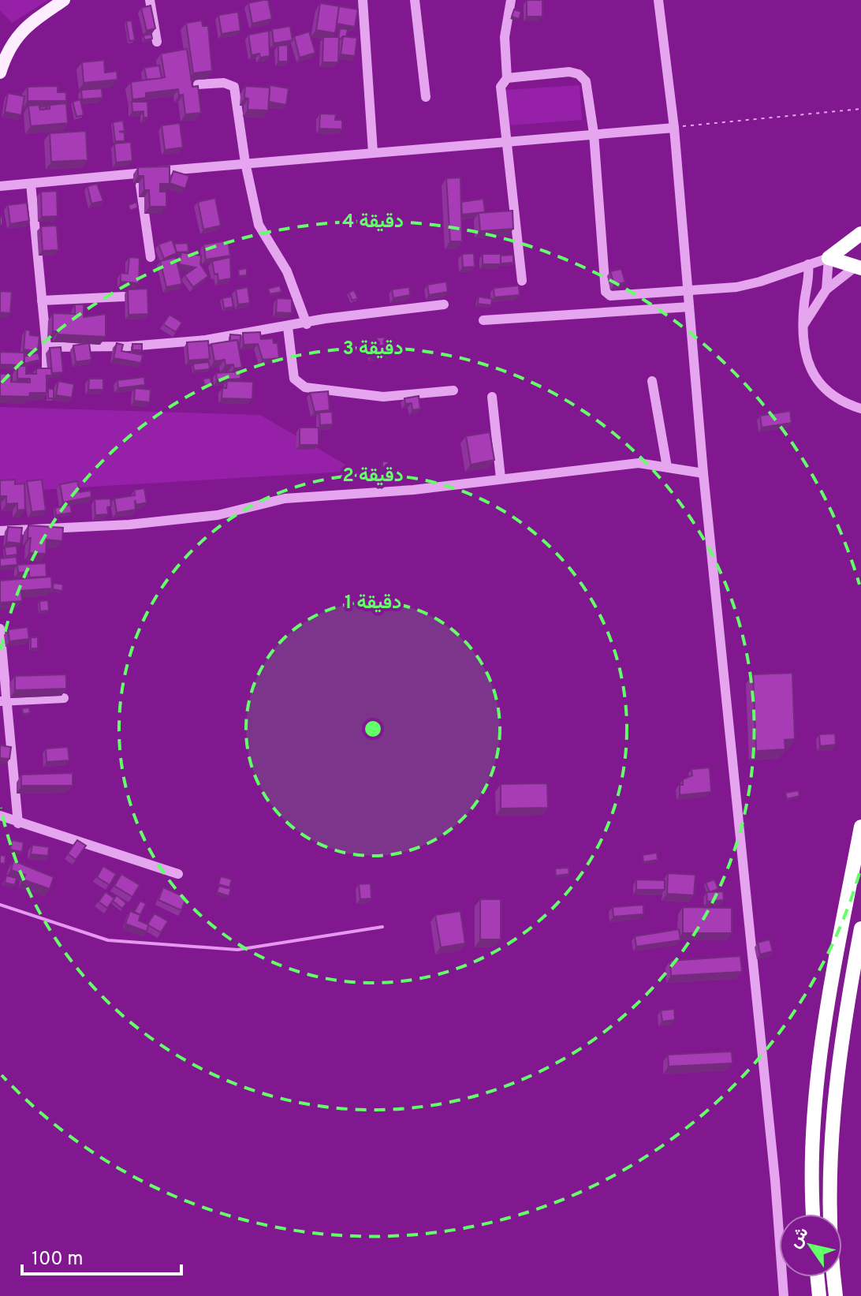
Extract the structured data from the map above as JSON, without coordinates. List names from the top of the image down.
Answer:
{
  "scale_bar": "100 m",
  "north": "top left",
  "rings": [
    "4 دقيقة",
    "3 دقيقة",
    "2 دقيقة",
    "1 دقيقة"
  ]
}
